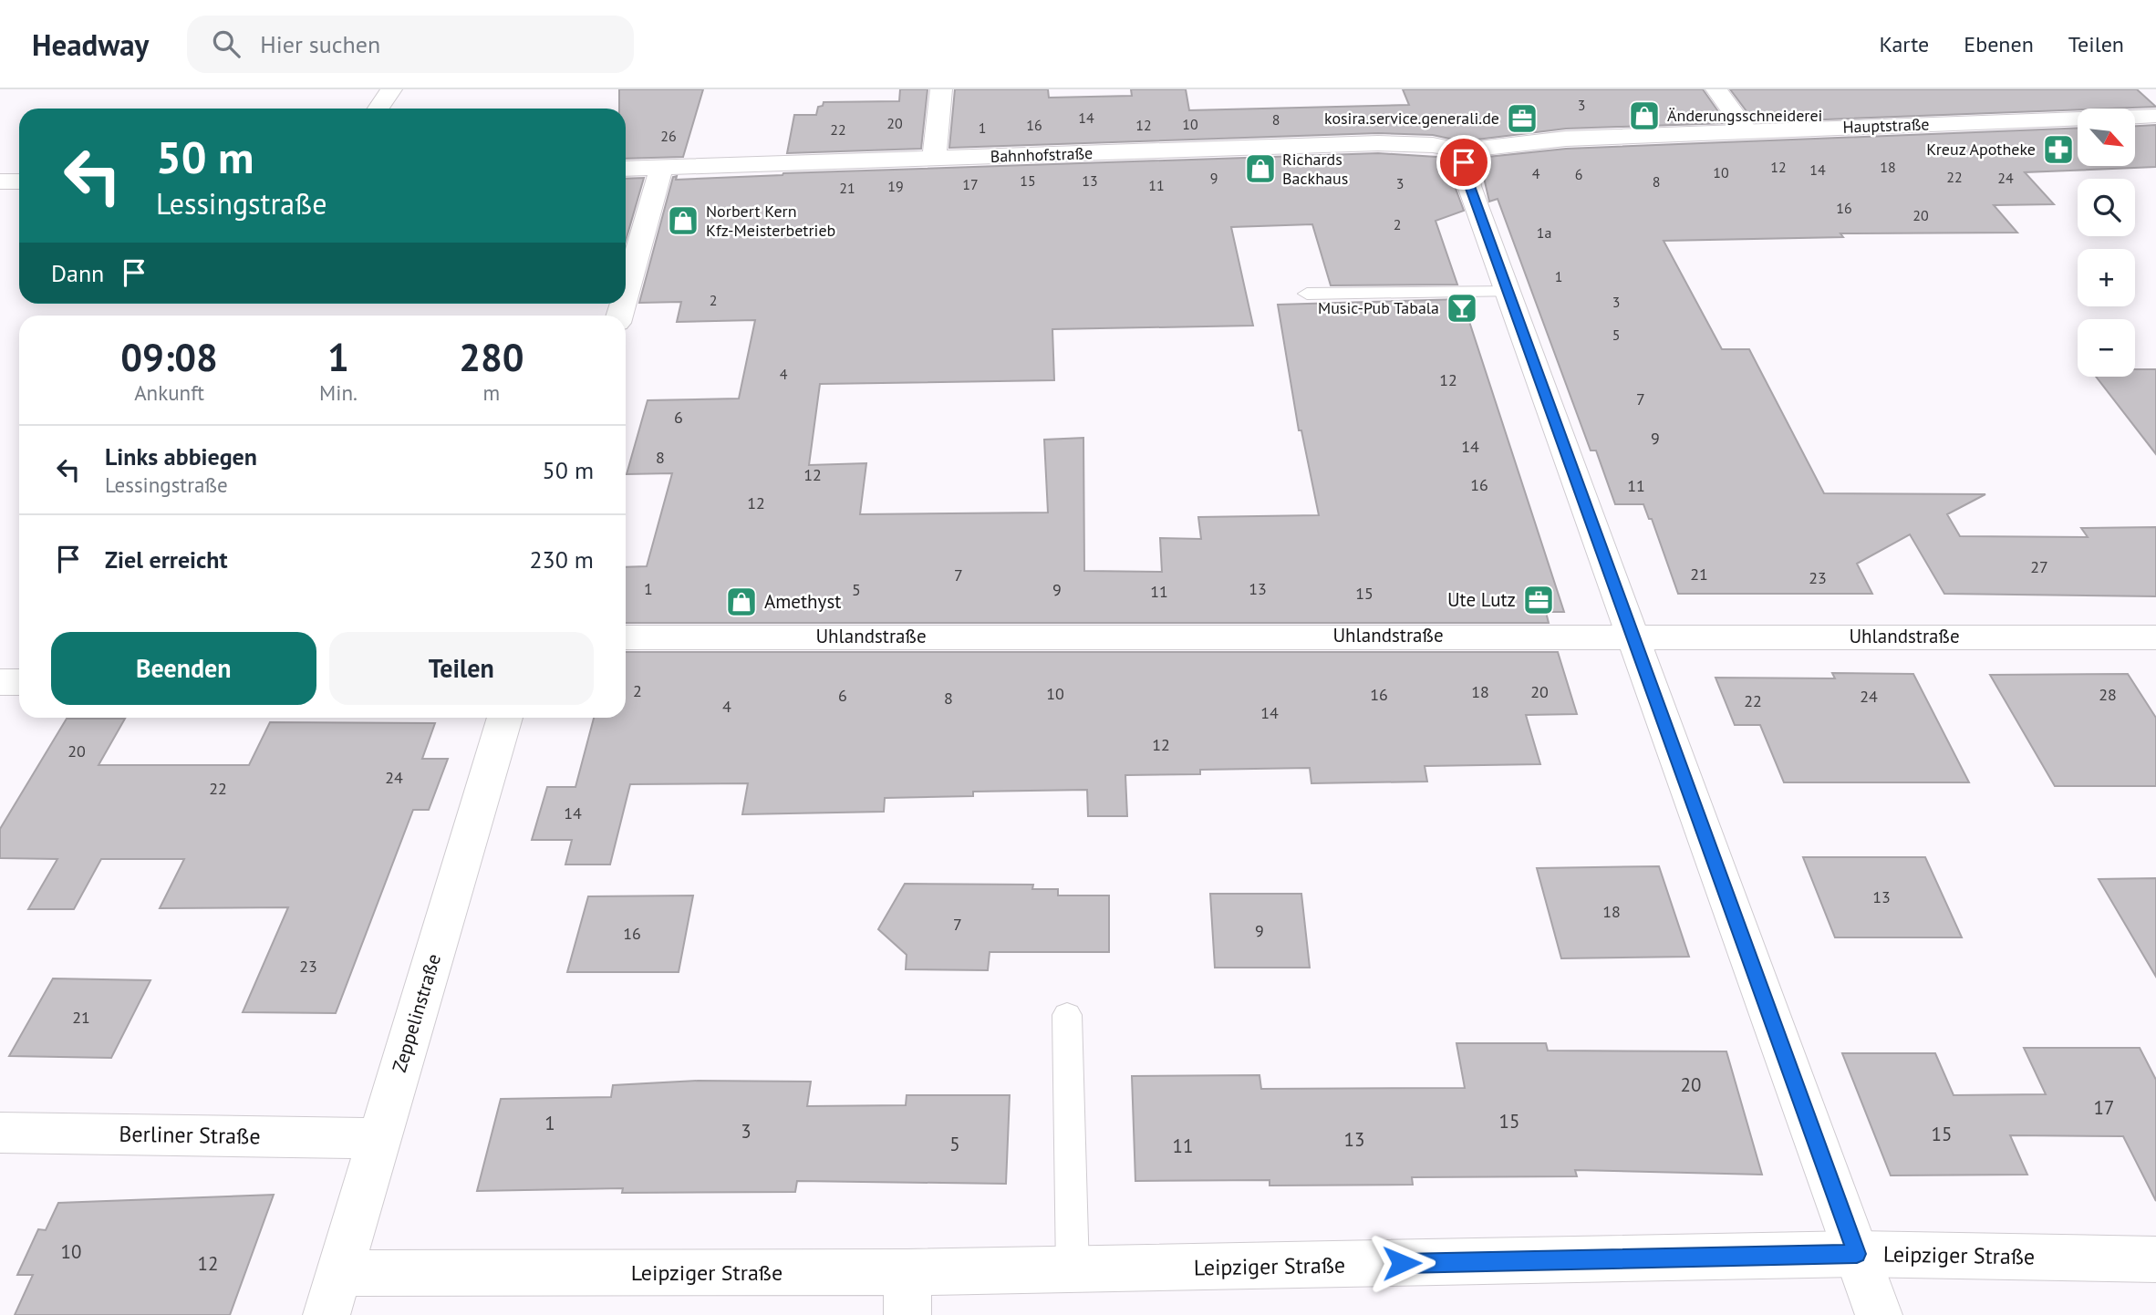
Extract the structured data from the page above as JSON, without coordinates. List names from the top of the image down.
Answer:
{
  "streets": {
    "street": [
      "Hauptstraße",
      "Bahnhofstraße",
      "Uhlandstraße",
      "Zeppelinstraße",
      "Berliner Straße",
      "Leipziger Straße"
    ]
  },
  "crossings": [
    ["Hauptstraße", "Bahnhofstraße"],
    ["Zeppelinstraße", "Berliner Straße"],
    ["Zeppelinstraße", "Leipziger Straße"]
  ],
  "places": {
    "shop": [
      "Änderungsschneiderei",
      "Richards Backhaus",
      "Norbert Kern Kfz-Meisterbetrieb",
      "Amethyst"
    ],
    "office": ["kosira.service.generali.de", "Ute Lutz"],
    "pharmacy": ["Kreuz Apotheke"],
    "bar": ["Music-Pub Tabala"]
  },
  "house_numbers": [
    "3",
    "14",
    "8",
    "20",
    "10",
    "16",
    "12",
    "1",
    "22",
    "26",
    "12",
    "18",
    "14",
    "10",
    "4",
    "6",
    "22",
    "9",
    "24",
    "15",
    "13",
    "8",
    "3",
    "17",
    "11",
    "19",
    "21",
    "16",
    "20",
    "2",
    "1a",
    "1",
    "2",
    "3",
    "5",
    "4",
    "12",
    "7",
    "6",
    "9",
    "14",
    "8",
    "12",
    "16",
    "11",
    "12",
    "27",
    "21",
    "7",
    "23",
    "1",
    "13",
    "5",
    "9",
    "11",
    "15",
    "2",
    "18",
    "20",
    "10",
    "16",
    "28",
    "6",
    "24",
    "8",
    "22",
    "4",
    "14",
    "12",
    "20",
    "24",
    "22",
    "14",
    "13",
    "18",
    "7",
    "9",
    "16",
    "23",
    "21",
    "20",
    "17",
    "15",
    "1",
    "3",
    "15",
    "13",
    "5",
    "11",
    "10",
    "12"
  ],
  "north": "bottom right",
  "page": {
    "header": "Headway",
    "search": "Hier suchen",
    "nav": ["Karte", "Ebenen", "Teilen"],
    "map_buttons": ["+", "−"],
    "turn": ["50 m", "Lessingstraße"],
    "then": "Dann",
    "eta": [
      "09:08",
      "Ankunft",
      "1",
      "Min.",
      "280",
      "m"
    ],
    "list": [
      {
        "name": "Links abbiegen",
        "note": "Lessingstraße",
        "value": "50 m"
      },
      {
        "name": "Ziel erreicht",
        "value": "230 m"
      }
    ],
    "buttons": ["Beenden", "Teilen"]
  }
}
